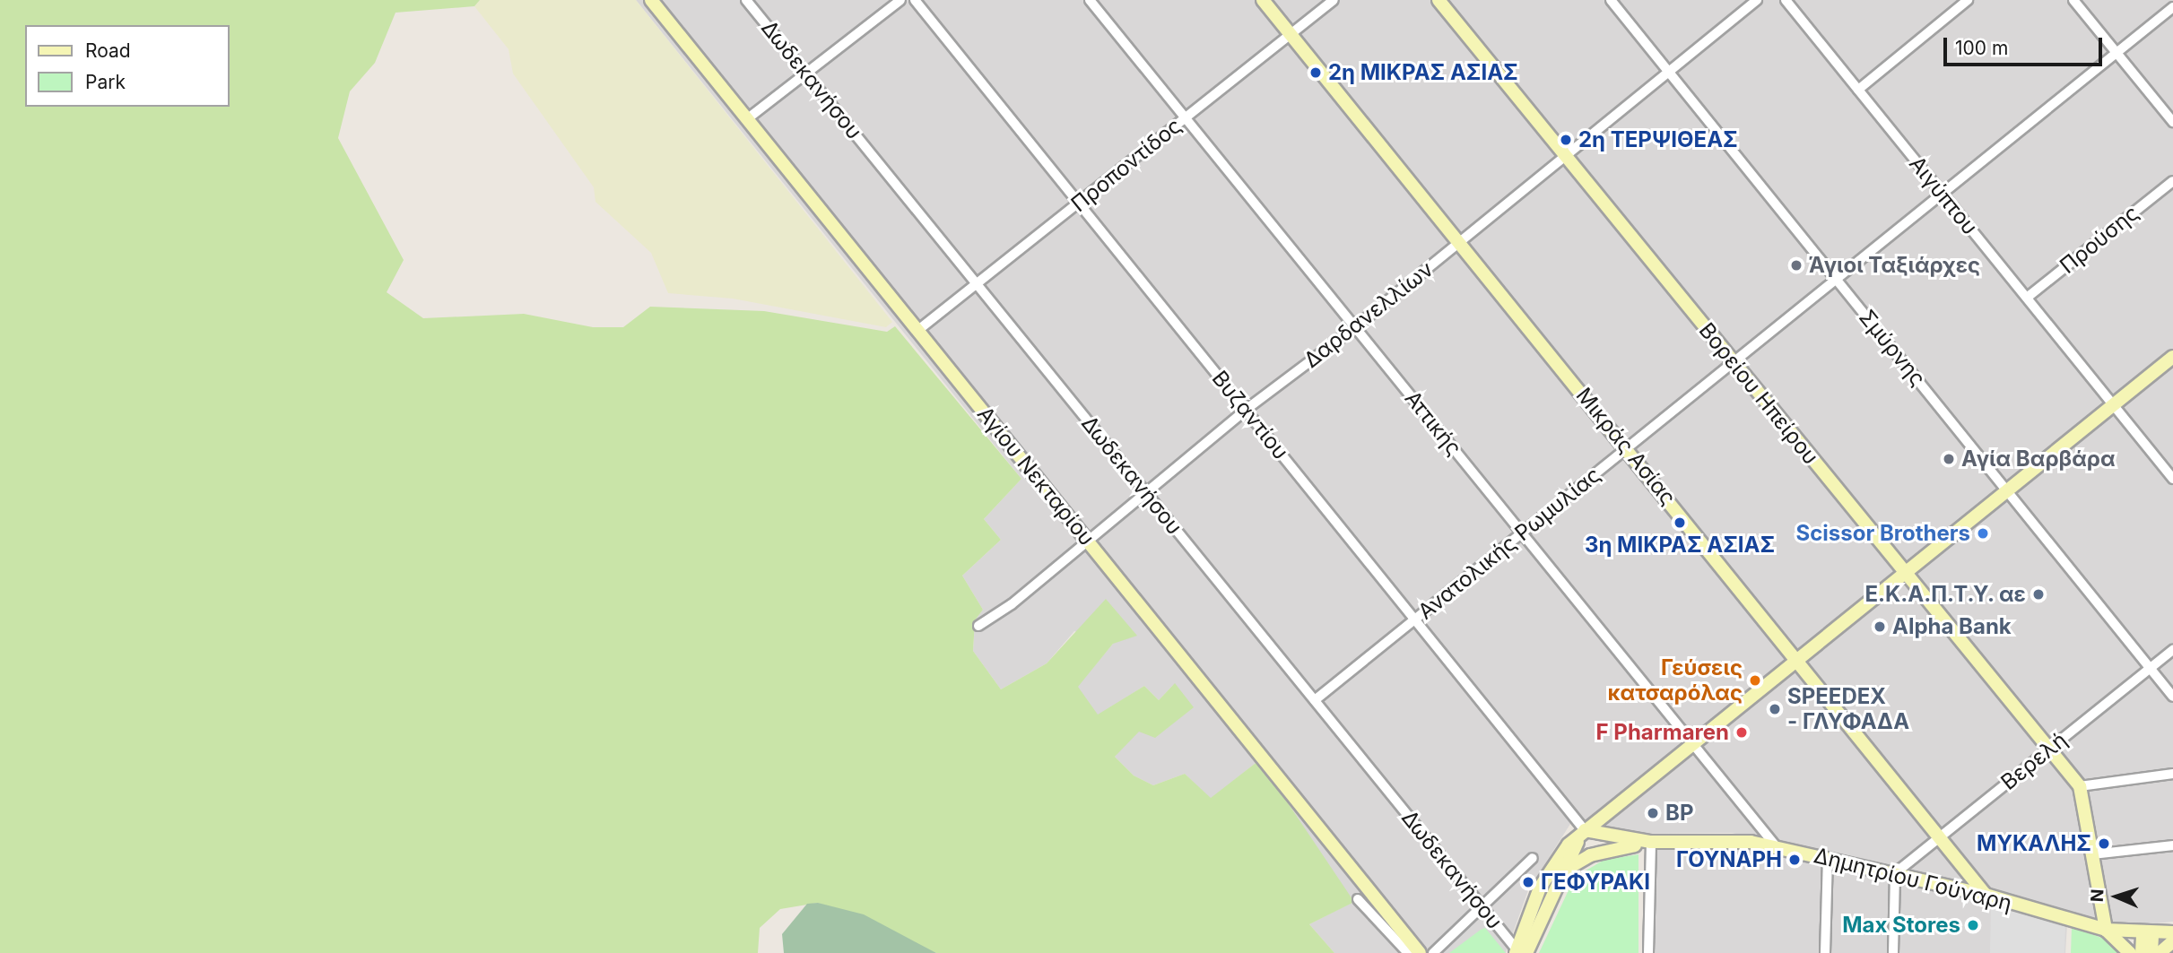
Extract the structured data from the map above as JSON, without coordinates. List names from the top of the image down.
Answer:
{
  "streets": {
    "street": [
      "Δωδεκανήσου",
      "Προποντίδος",
      "Αιγύπτου",
      "Προύσης",
      "Δαρδανελλίων",
      "Σμύρνης",
      "Βορείου Ηπείρου",
      "Βυζαντίου",
      "Αττικής",
      "Μικράς Ασίας",
      "Αγίου Νεκταρίου",
      "Ανατολικής Ρωμυλίας",
      "Βερελή",
      "Δημητρίου Γούναρη"
    ]
  },
  "crossings": [
    ["Δωδεκανήσου", "Προποντίδος"],
    ["Δωδεκανήσου", "Δαρδανελλίων"],
    ["Δωδεκανήσου", "Ανατολικής Ρωμυλίας"],
    ["Προποντίδος", "Βυζαντίου"],
    ["Προποντίδος", "Αττικής"],
    ["Προποντίδος", "Μικράς Ασίας"],
    ["Προποντίδος", "Αγίου Νεκταρίου"],
    ["Αιγύπτου", "Προύσης"],
    ["Αιγύπτου", "Ανατολικής Ρωμυλίας"],
    ["Δαρδανελλίων", "Σμύρνης"],
    ["Δαρδανελλίων", "Βορείου Ηπείρου"],
    ["Δαρδανελλίων", "Βυζαντίου"],
    ["Δαρδανελλίων", "Αττικής"],
    ["Δαρδανελλίων", "Μικράς Ασίας"],
    ["Δαρδανελλίων", "Αγίου Νεκταρίου"],
    ["Σμύρνης", "Ανατολικής Ρωμυλίας"],
    ["Σμύρνης", "Βερελή"],
    ["Βορείου Ηπείρου", "Ανατολικής Ρωμυλίας"],
    ["Βορείου Ηπείρου", "Βερελή"],
    ["Βυζαντίου", "Ανατολικής Ρωμυλίας"],
    ["Αττικής", "Ανατολικής Ρωμυλίας"],
    ["Αττικής", "Δημητρίου Γούναρη"],
    ["Μικράς Ασίας", "Ανατολικής Ρωμυλίας"],
    ["Μικράς Ασίας", "Βερελή"],
    ["Μικράς Ασίας", "Δημητρίου Γούναρη"],
    ["Βερελή", "Δημητρίου Γούναρη"]
  ],
  "places": [
    "2η ΜΙΚΡΑΣ ΑΣΙΑΣ",
    "2η ΤΕΡΨΙΘΕΑΣ",
    "Άγιοι Ταξιάρχες",
    "Αγία Βαρβάρα",
    "3η ΜΙΚΡΑΣ ΑΣΙΑΣ",
    "Scissor Brothers",
    "Ε.Κ.Α.Π.Τ.Υ. αε",
    "Alpha Bank",
    "Γεύσεις κατσαρόλας",
    "SPEEDEX - ΓΛΥΦΑΔΑ",
    "F Pharmaren",
    "BP",
    "ΜΥΚΑΛΗΣ",
    "ΓΟΥΝΑΡΗ",
    "ΓΕΦΥΡΑΚΙ",
    "Max Stores"
  ],
  "legend": ["Road", "Park"],
  "scale_bar": "100 m",
  "north": "left"
}
